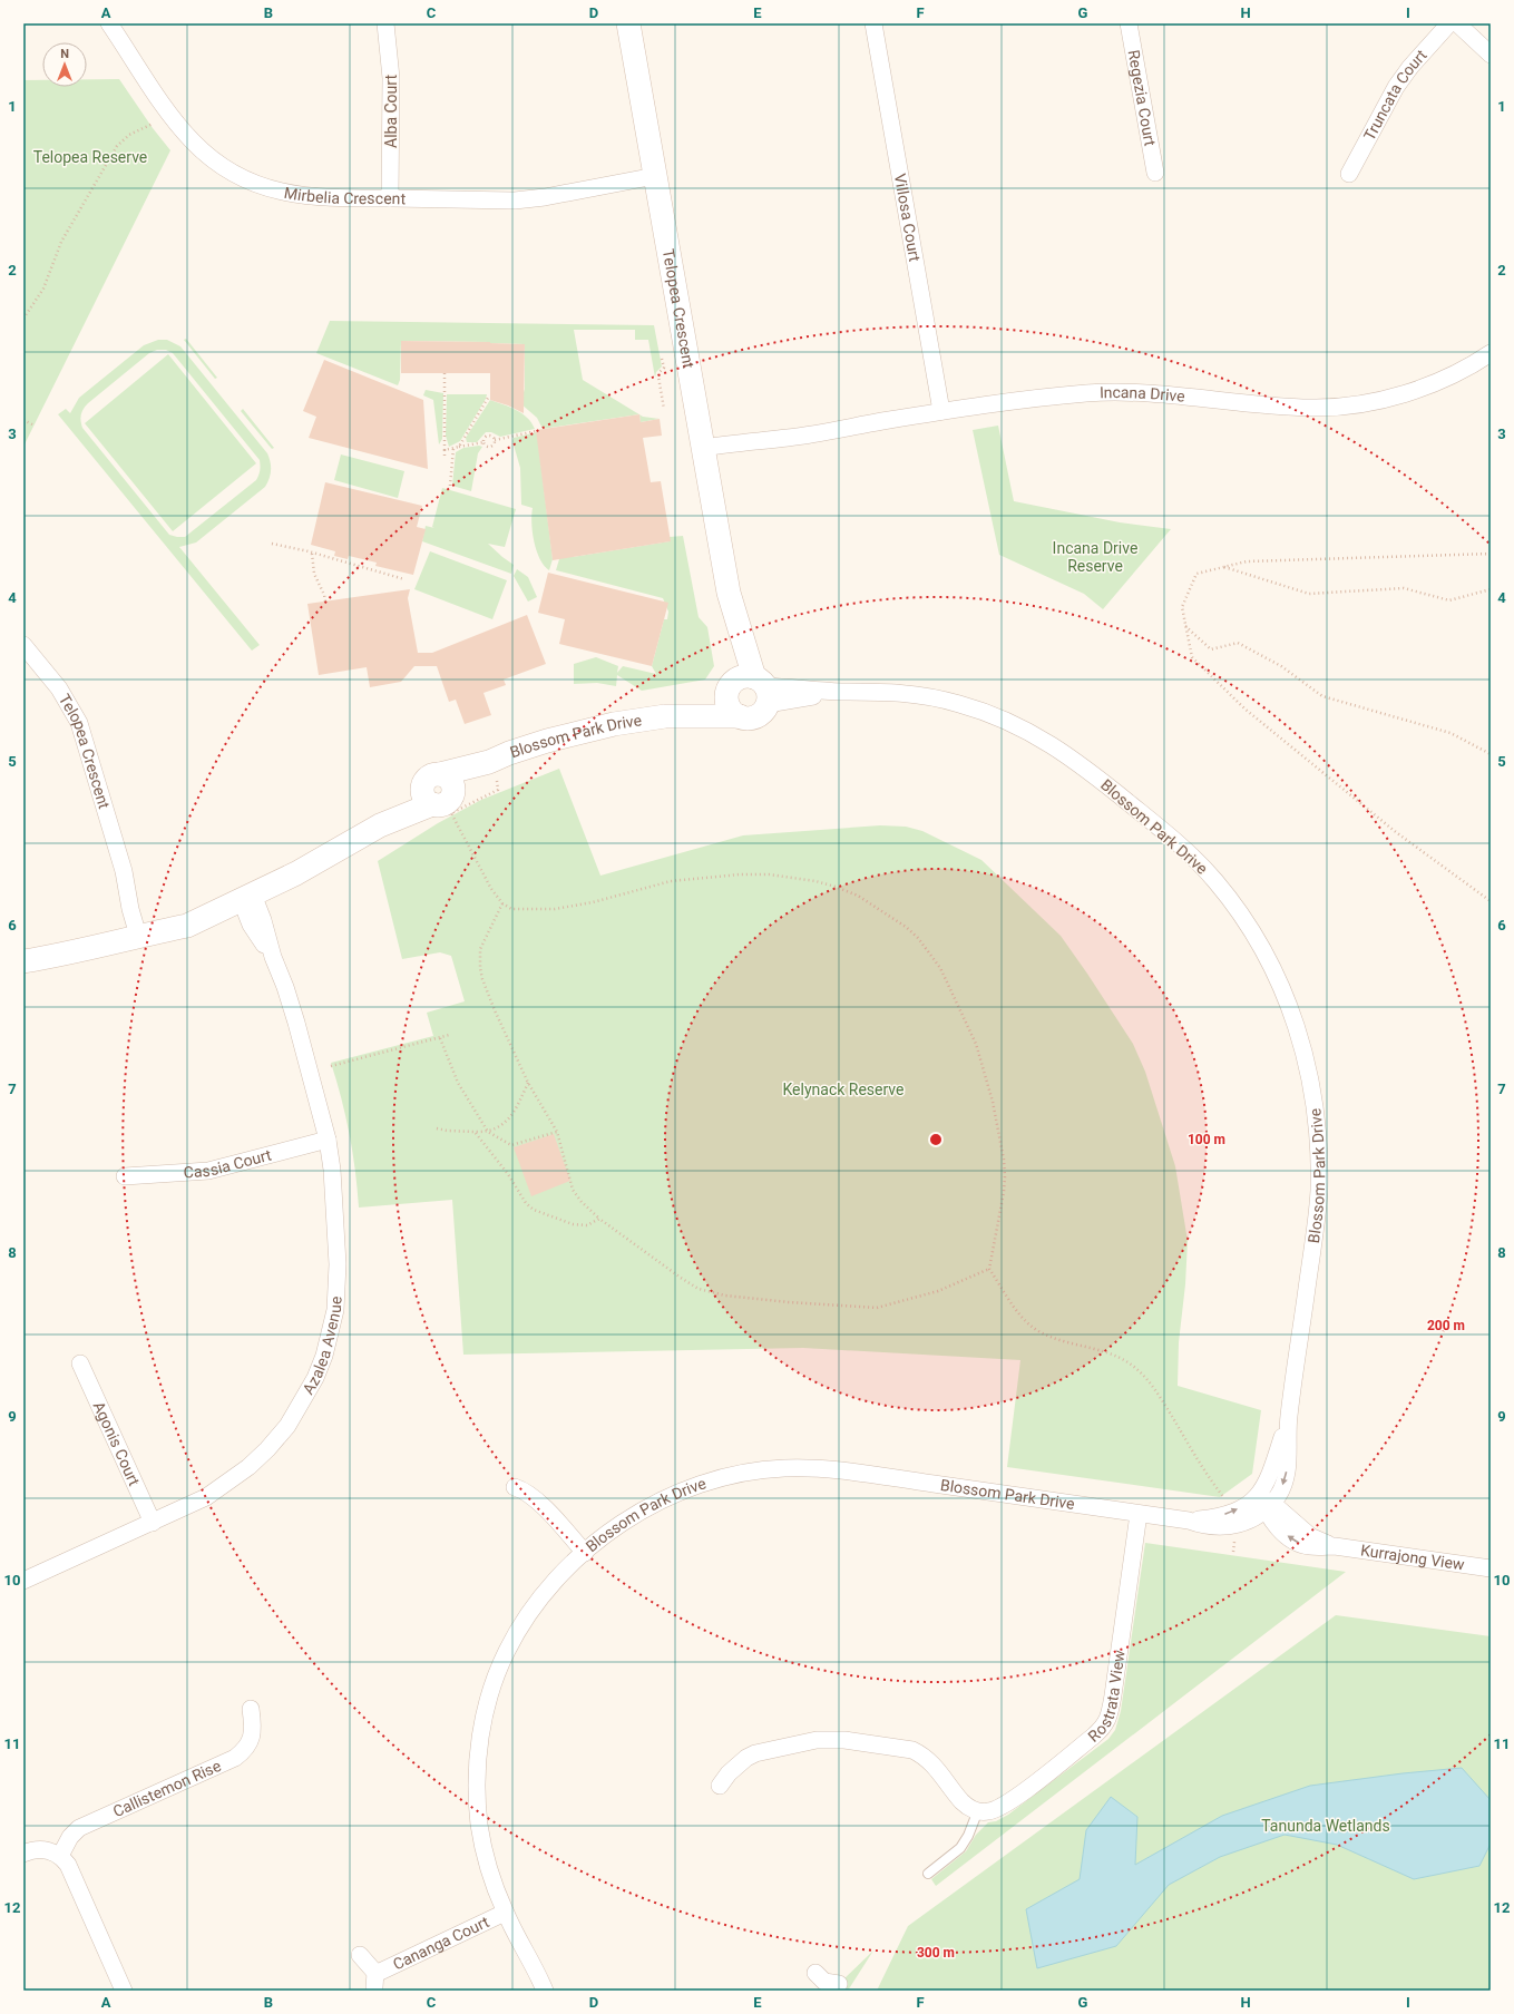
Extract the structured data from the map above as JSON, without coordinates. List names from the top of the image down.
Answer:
{
  "streets": {
    "street": [
      "Truncata Court",
      "Regezia Court",
      "Alba Court",
      "Mirbelia Crescent",
      "Villosa Court",
      "Telopea Crescent",
      "Incana Drive",
      "Blossom Park Drive",
      "Cassia Court",
      "Azalea Avenue",
      "Agonis Court",
      "Kurrajong View",
      "Rostrata View",
      "Callistemon Rise",
      "Cananga Court"
    ]
  },
  "crossings": [
    ["Alba Court", "Mirbelia Crescent"],
    ["Mirbelia Crescent", "Telopea Crescent"],
    ["Villosa Court", "Incana Drive"],
    ["Telopea Crescent", "Incana Drive"],
    ["Telopea Crescent", "Blossom Park Drive"],
    ["Blossom Park Drive", "Kurrajong View"],
    ["Blossom Park Drive", "Rostrata View"],
    ["Blossom Park Drive", "Cananga Court"],
    ["Cassia Court", "Azalea Avenue"],
    ["Azalea Avenue", "Agonis Court"]
  ],
  "parks": [
    "Telopea Reserve",
    "Incana Drive Reserve",
    "Kelynack Reserve",
    "Tanunda Wetlands"
  ],
  "north": "top",
  "grid": {
    "columns": [
      "A",
      "B",
      "C",
      "D",
      "E",
      "F",
      "G",
      "H",
      "I"
    ],
    "rows": [
      "1",
      "2",
      "3",
      "4",
      "5",
      "6",
      "7",
      "8",
      "9",
      "10",
      "11",
      "12"
    ]
  },
  "rings": ["100 m", "200 m", "300 m"]
}
